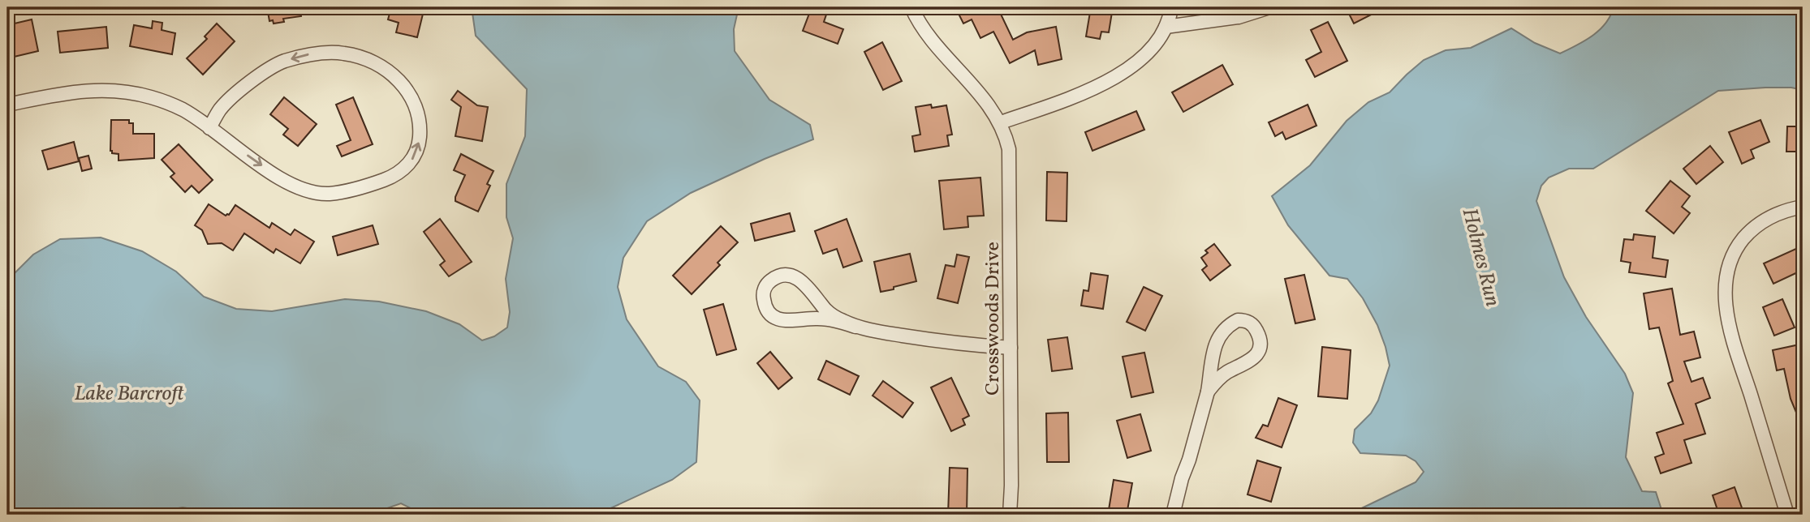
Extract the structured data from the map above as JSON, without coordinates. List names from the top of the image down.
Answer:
{
  "streets": {
    "street": ["Crosswoods Drive"]
  },
  "water": ["Holmes Run", "Lake Barcroft"]
}
